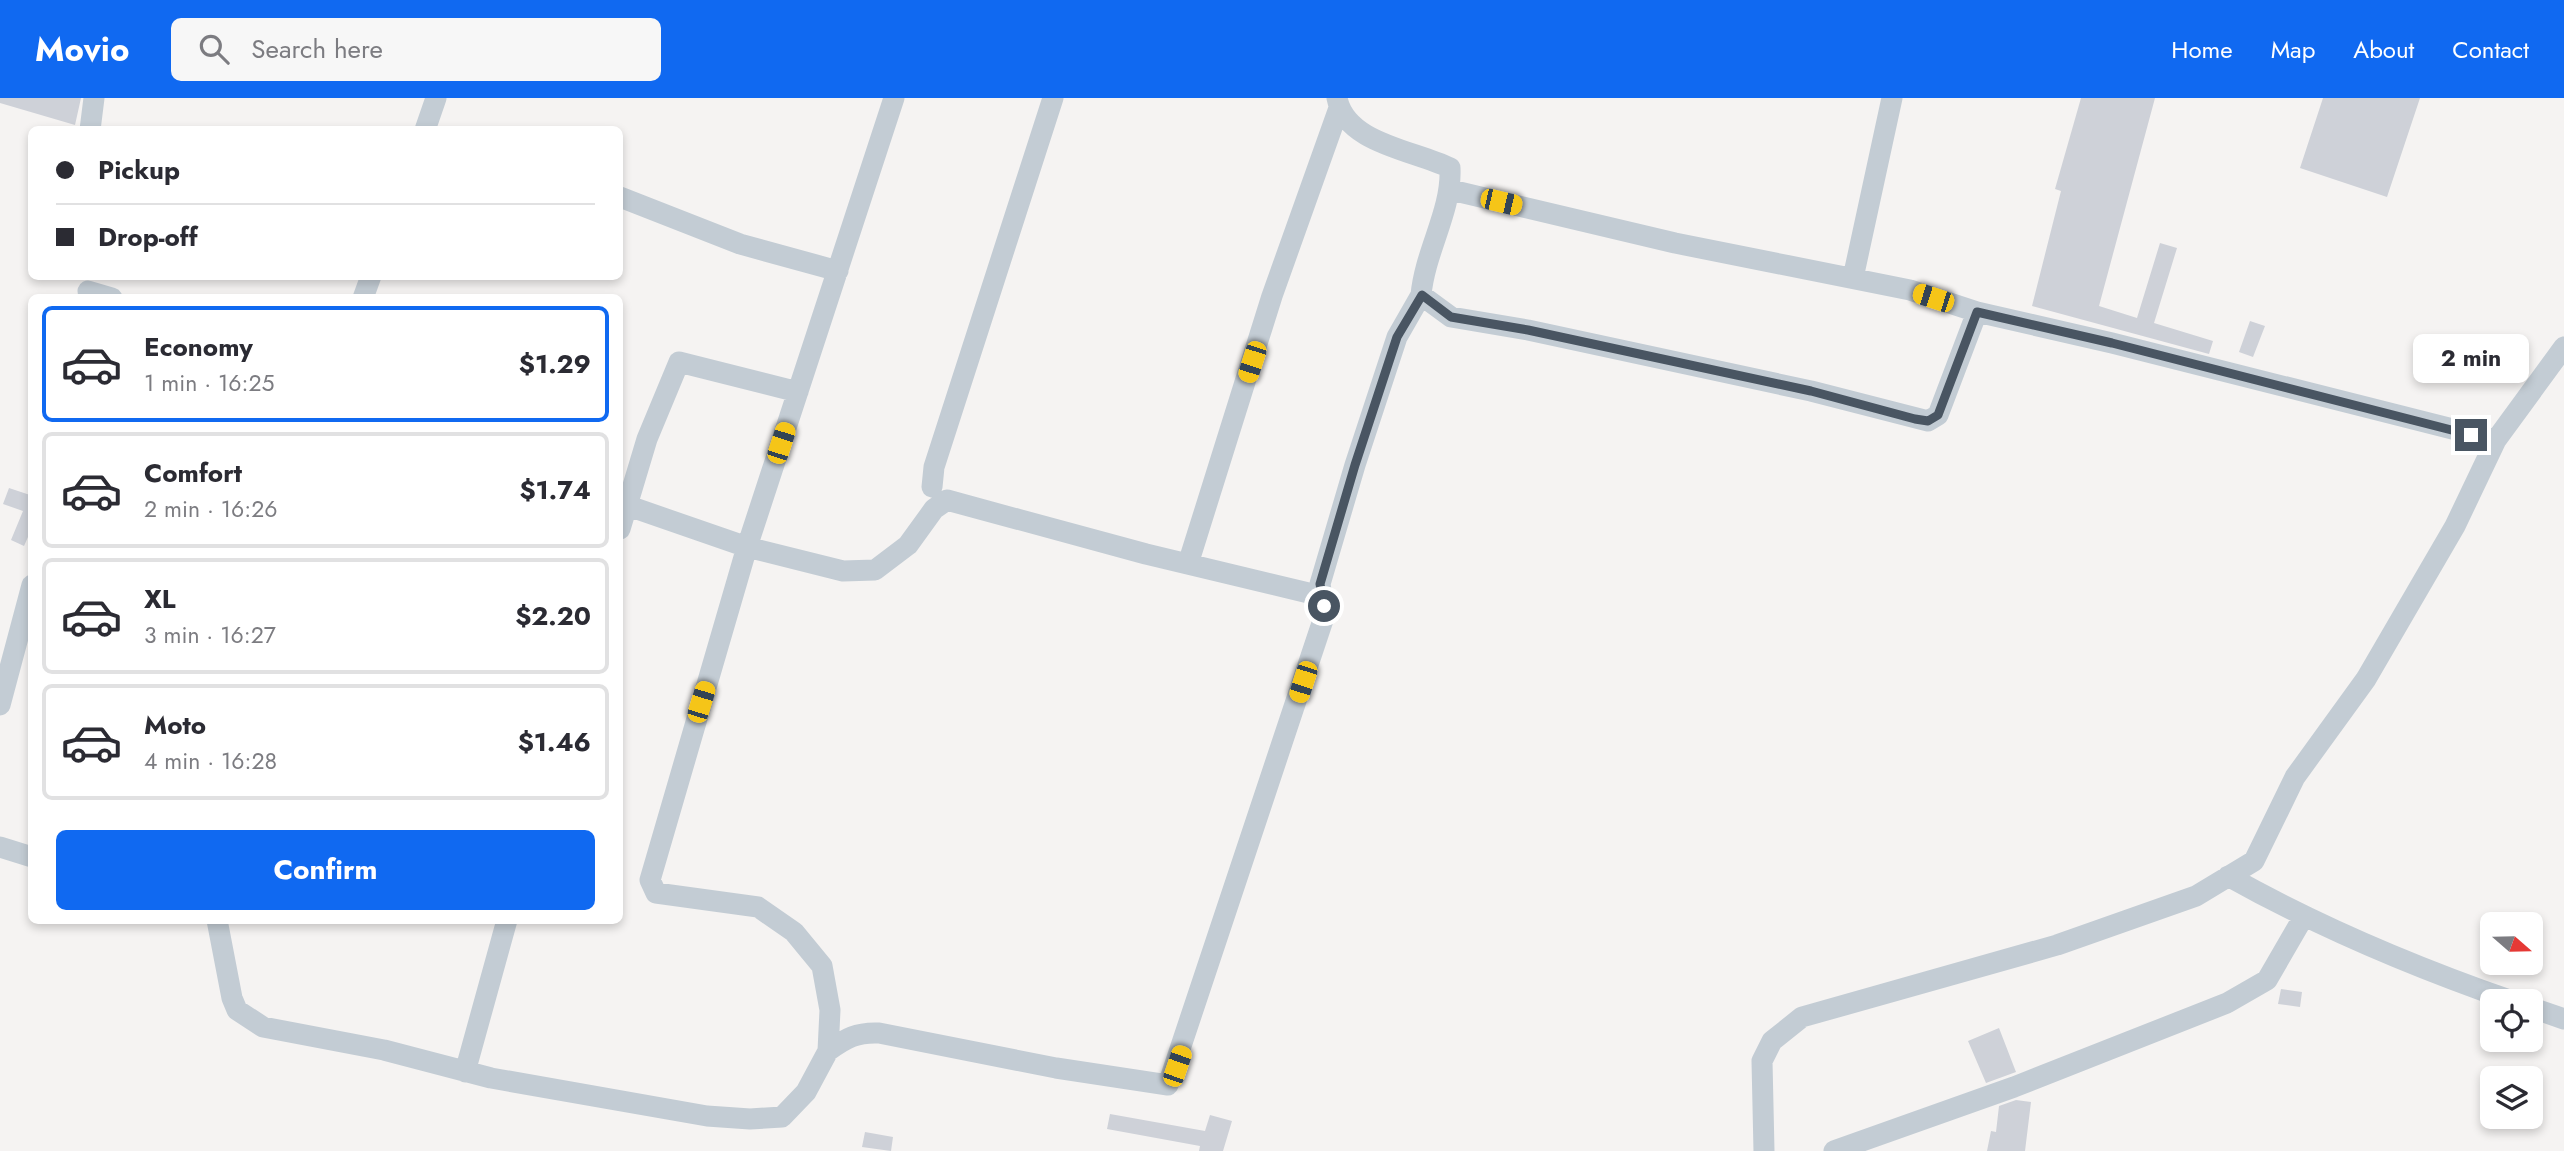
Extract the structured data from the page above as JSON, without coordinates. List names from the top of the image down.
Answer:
{
  "north": "right",
  "page": {
    "header": "Movio",
    "search": "Search here",
    "nav": [
      "Home",
      "Map",
      "About",
      "Contact"
    ],
    "banner": ["Pickup", "Drop-off"],
    "list": [
      {
        "name": "Economy",
        "note": "1 min · 16:25",
        "value": "$1.29"
      },
      {
        "name": "Comfort",
        "note": "2 min · 16:26",
        "value": "$1.74"
      },
      {
        "name": "XL",
        "note": "3 min · 16:27",
        "value": "$2.20"
      },
      {
        "name": "Moto",
        "note": "4 min · 16:28",
        "value": "$1.46"
      }
    ],
    "bubble": "2 min",
    "buttons": "Confirm"
  }
}
